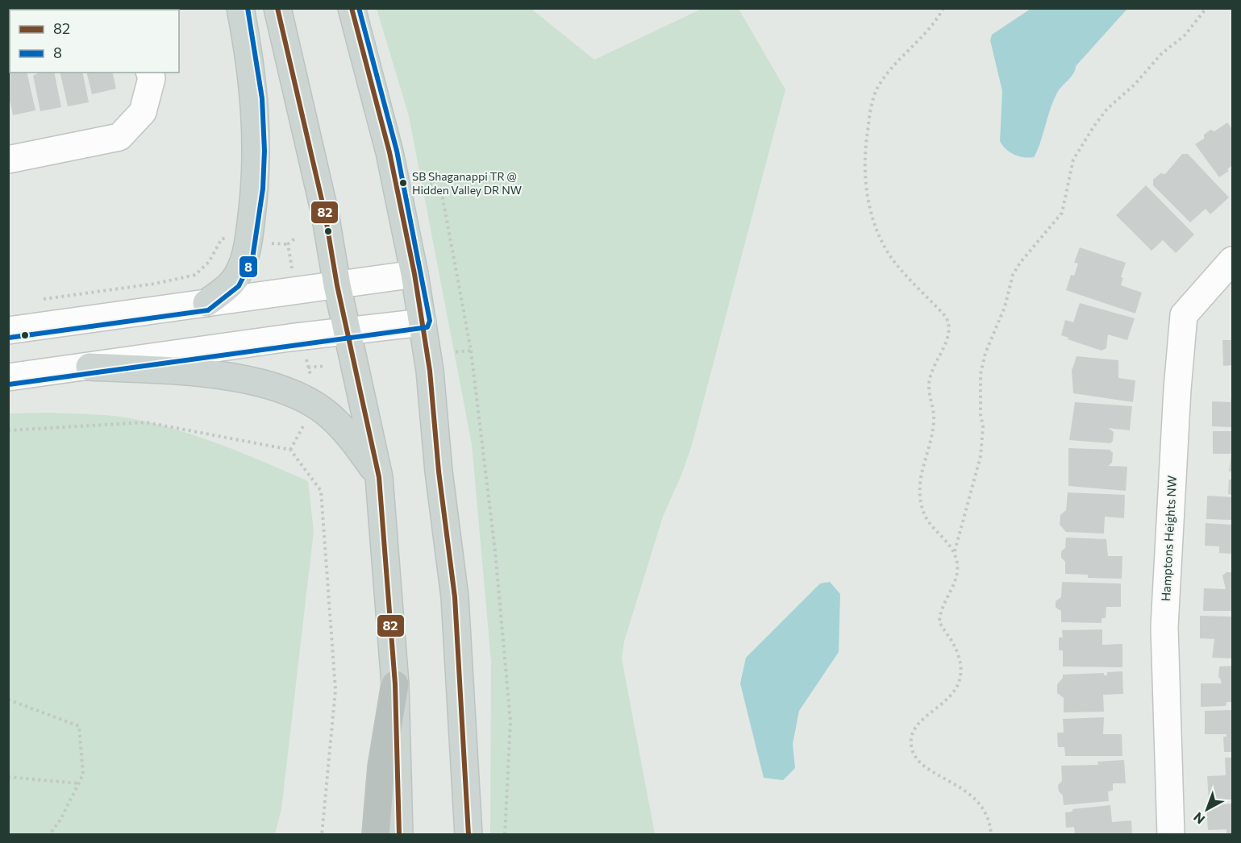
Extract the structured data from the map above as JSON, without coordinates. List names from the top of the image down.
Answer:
{
  "streets": {
    "street": ["Hamptons Heights NW"]
  },
  "places": ["SB Shaganappi TR @ Hidden Valley DR NW"],
  "lines": ["transit line 82", "transit line 8"],
  "legend": ["82", "8"],
  "north": "bottom left"
}
